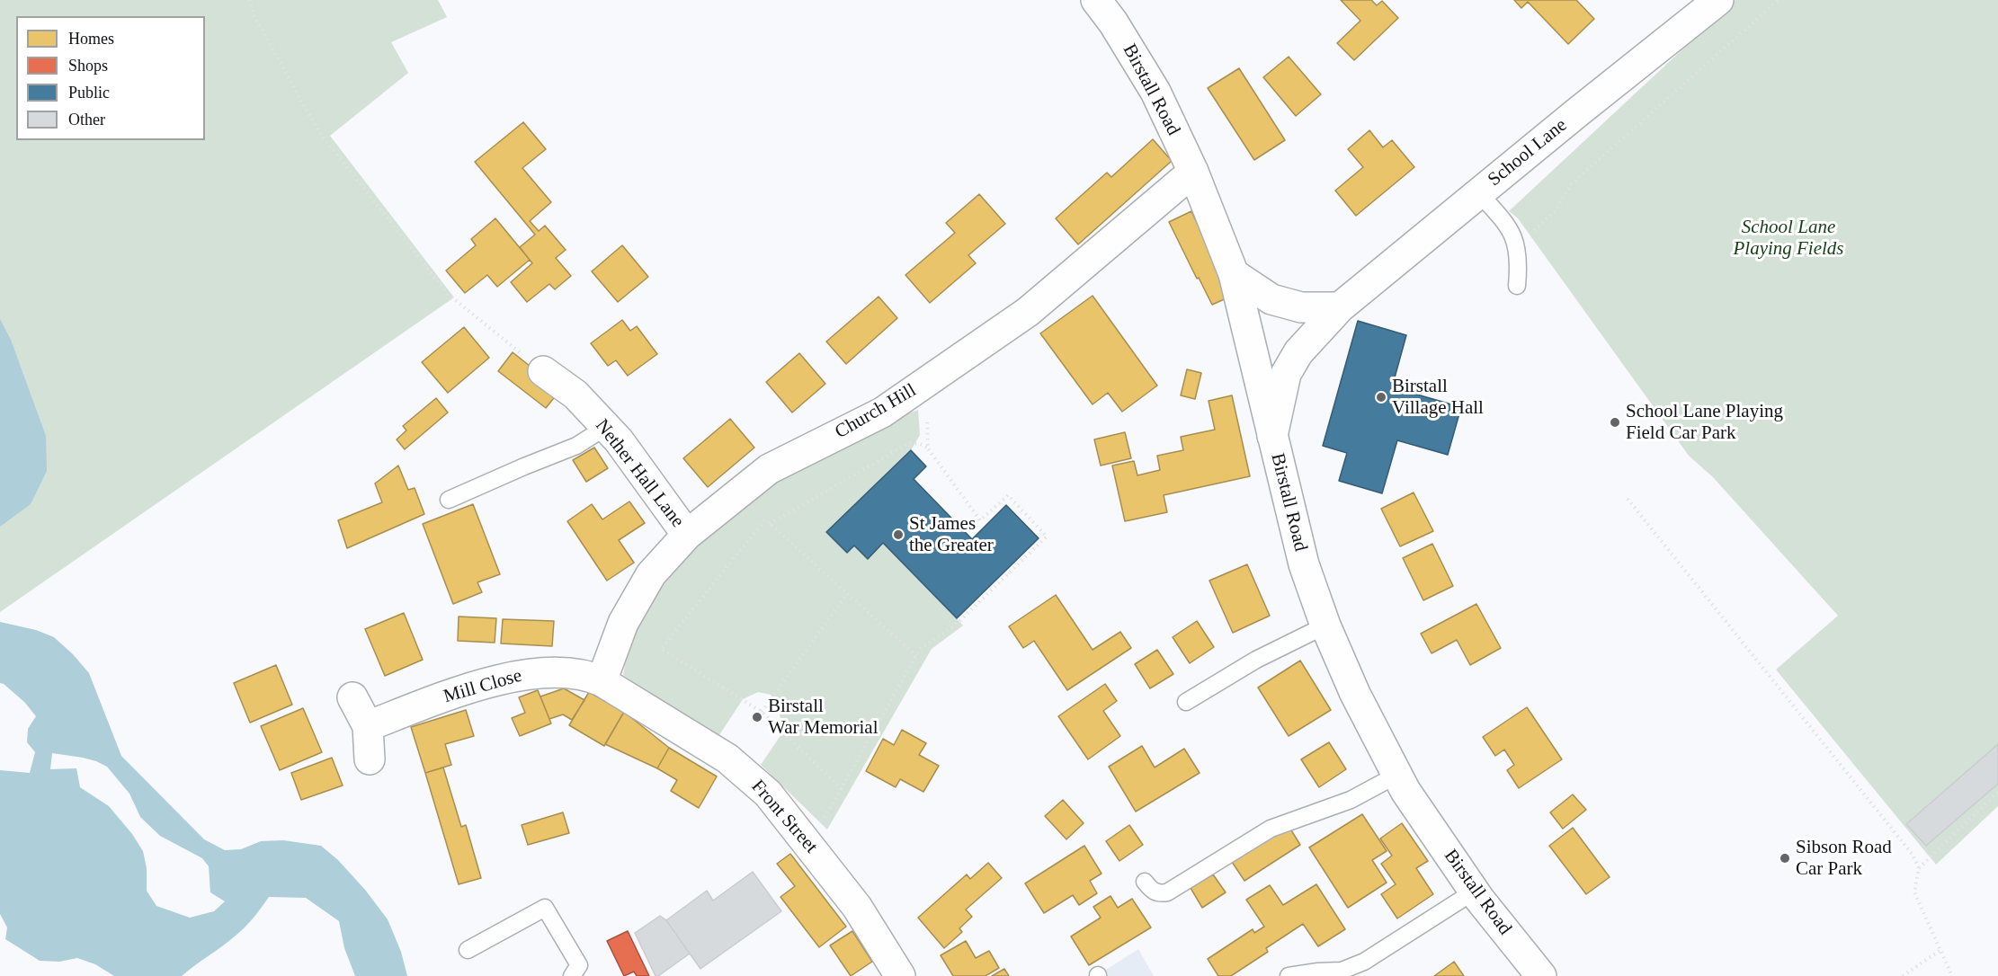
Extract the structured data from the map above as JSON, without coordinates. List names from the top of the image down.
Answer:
{
  "streets": {
    "street": [
      "Birstall Road",
      "School Lane",
      "Church Hill",
      "Nether Hall Lane",
      "Mill Close",
      "Front Street"
    ]
  },
  "crossings": [
    ["Birstall Road", "School Lane"],
    ["Birstall Road", "Church Hill"],
    ["Church Hill", "Nether Hall Lane"],
    ["Church Hill", "Mill Close"],
    ["Church Hill", "Front Street"],
    ["Mill Close", "Front Street"]
  ],
  "parks": ["School Lane Playing Fields"],
  "places": [
    "Birstall Village Hall",
    "School Lane Playing Field Car Park",
    "St James the Greater",
    "Birstall War Memorial",
    "Sibson Road Car Park"
  ],
  "legend": [
    "Homes",
    "Shops",
    "Public",
    "Other"
  ]
}
